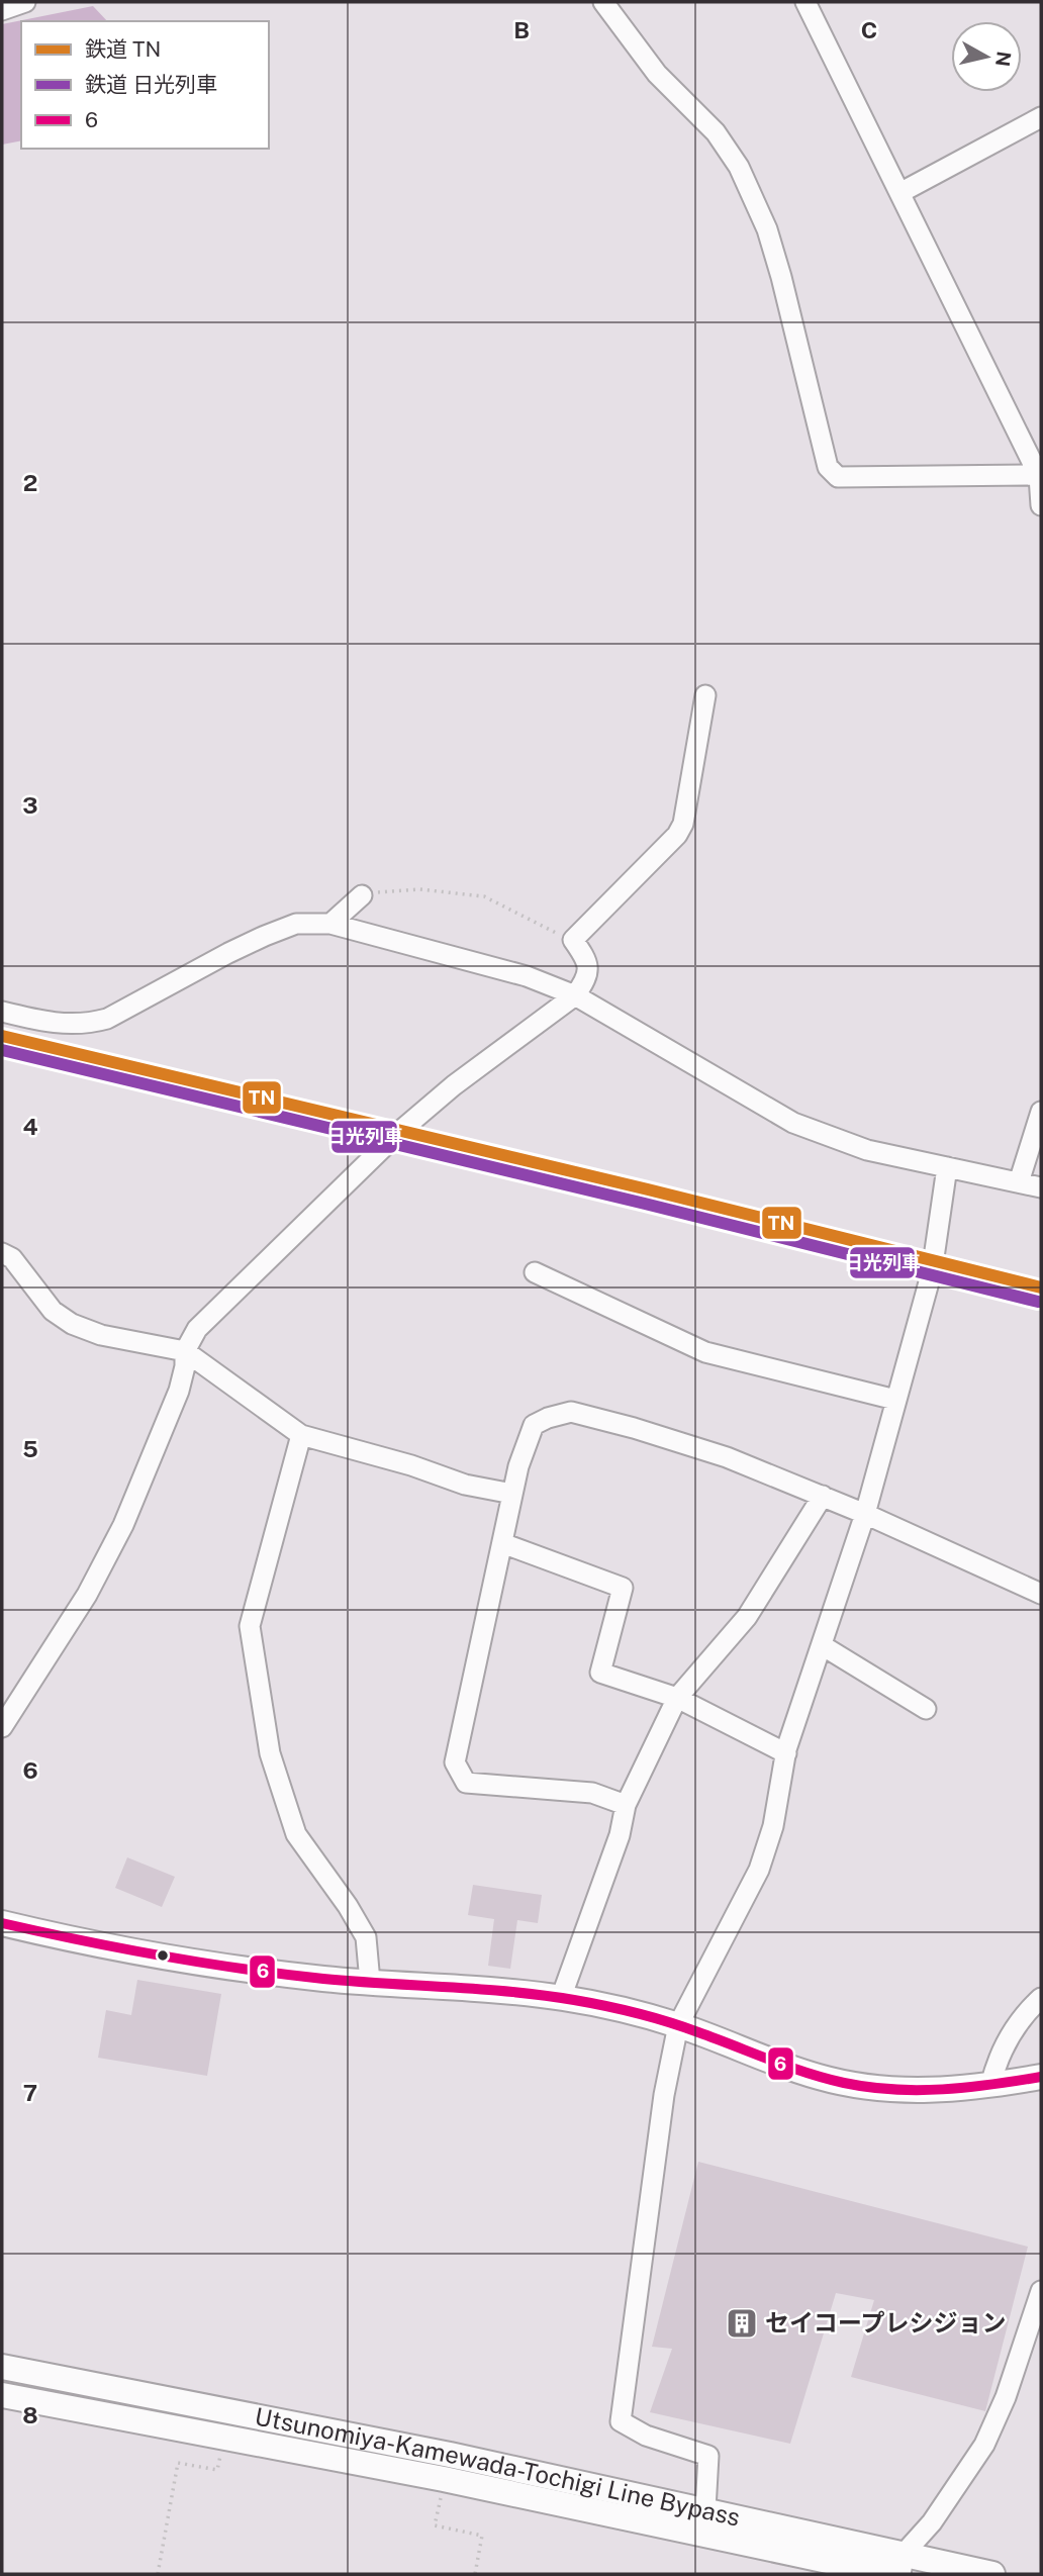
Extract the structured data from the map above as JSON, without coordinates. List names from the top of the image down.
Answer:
{
  "streets": {
    "main road": ["Utsunomiya-Kamewada-Tochigi Line Bypass"]
  },
  "places": {
    "building": ["セイコープレシジョン"]
  },
  "lines": ["rail line TN", "rail line 日光列車", "transit line 6"],
  "legend": ["鉄道 TN", "鉄道 日光列車", "6"],
  "north": "right",
  "grid": {
    "columns": ["B", "C"],
    "rows": [
      "2",
      "3",
      "4",
      "5",
      "6",
      "7",
      "8"
    ]
  }
}
